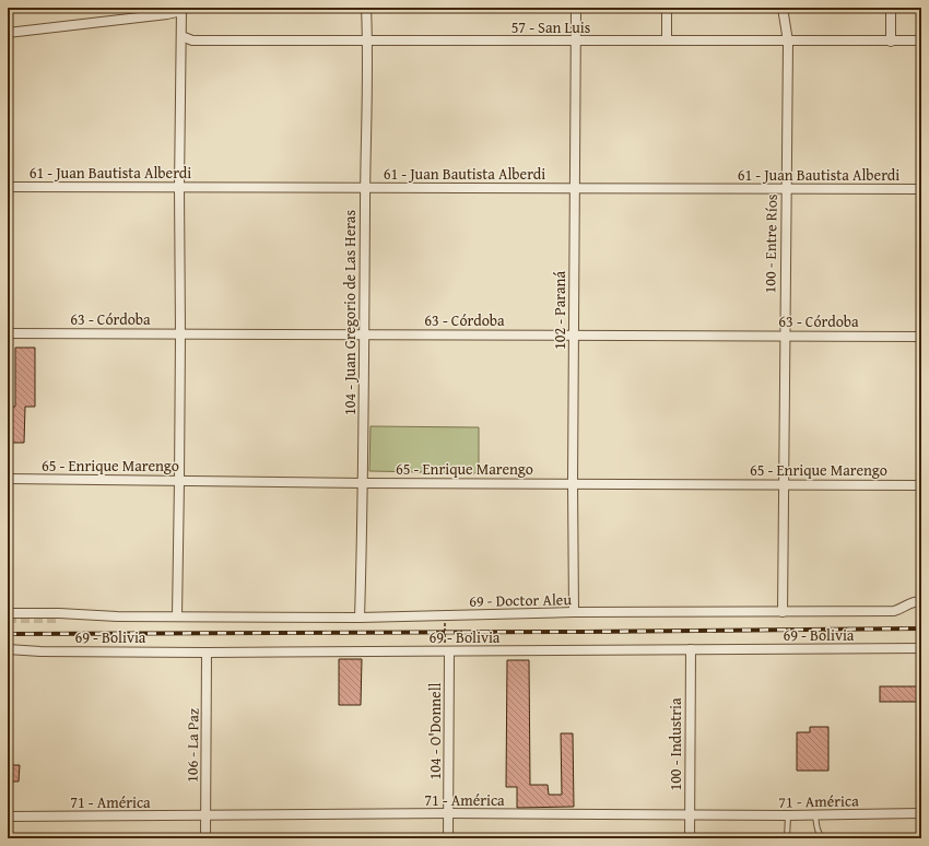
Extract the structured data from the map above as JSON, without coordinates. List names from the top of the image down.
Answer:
{
  "streets": {
    "street": [
      "57 - San Luis",
      "61 - Juan Bautista Alberdi",
      "100 - Entre Ríos",
      "102 - Paraná",
      "104 - Juan Gregorio de Las Heras",
      "63 - Córdoba",
      "65 - Enrique Marengo",
      "69 - Doctor Aleu",
      "69 - Bolivia",
      "104 - O'Donnell",
      "100 - Industria",
      "106 - La Paz",
      "71 - América"
    ]
  },
  "crossings": [
    ["57 - San Luis", "100 - Entre Ríos"],
    ["57 - San Luis", "102 - Paraná"],
    ["57 - San Luis", "104 - Juan Gregorio de Las Heras"],
    ["61 - Juan Bautista Alberdi", "100 - Entre Ríos"],
    ["61 - Juan Bautista Alberdi", "102 - Paraná"],
    ["61 - Juan Bautista Alberdi", "104 - Juan Gregorio de Las Heras"],
    ["100 - Entre Ríos", "63 - Córdoba"],
    ["100 - Entre Ríos", "65 - Enrique Marengo"],
    ["100 - Entre Ríos", "69 - Doctor Aleu"],
    ["102 - Paraná", "63 - Córdoba"],
    ["102 - Paraná", "65 - Enrique Marengo"],
    ["102 - Paraná", "69 - Doctor Aleu"],
    ["104 - Juan Gregorio de Las Heras", "63 - Córdoba"],
    ["104 - Juan Gregorio de Las Heras", "65 - Enrique Marengo"],
    ["104 - Juan Gregorio de Las Heras", "69 - Doctor Aleu"],
    ["69 - Bolivia", "104 - O'Donnell"],
    ["69 - Bolivia", "100 - Industria"],
    ["69 - Bolivia", "106 - La Paz"],
    ["104 - O'Donnell", "71 - América"],
    ["100 - Industria", "71 - América"],
    ["106 - La Paz", "71 - América"]
  ]
}
